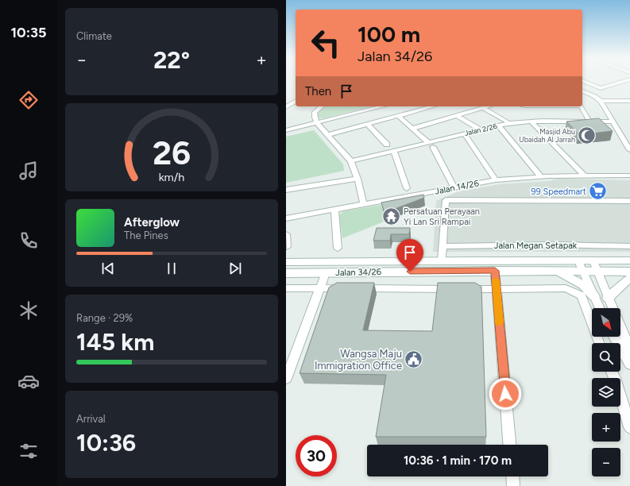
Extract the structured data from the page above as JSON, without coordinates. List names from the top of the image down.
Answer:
{
  "streets": {
    "main road": ["Jalan 34/26"],
    "street": ["Jalan 2/26", "Jalan 14/26", "Jalan Megan Setapak"]
  },
  "places": {
    "mosque": ["Masjid Abu Ubaidah Al Jarrah"],
    "supermarket": ["99 Speedmart"],
    "temple": ["Persatuan Perayaan Yi Lan Sri Rampai"],
    "public building": ["Wangsa Maju Immigration Office"]
  },
  "north": "bottom right",
  "page": {
    "tabs": "10:35",
    "tile": [
      "Climate",
      ["Range · 29%", "145 km"],
      ["Arrival", "10:36"]
    ],
    "turn": ["100 m", "Jalan 34/26"],
    "heat": ["−", "22°", "+"],
    "then": "Then",
    "song": ["Afterglow", "The Pines"],
    "map_buttons": ["+", "−"],
    "limit": "30",
    "trip": "10:36 · 1 min · 170 m",
    "gauge": ["26", "km/h"]
  }
}
